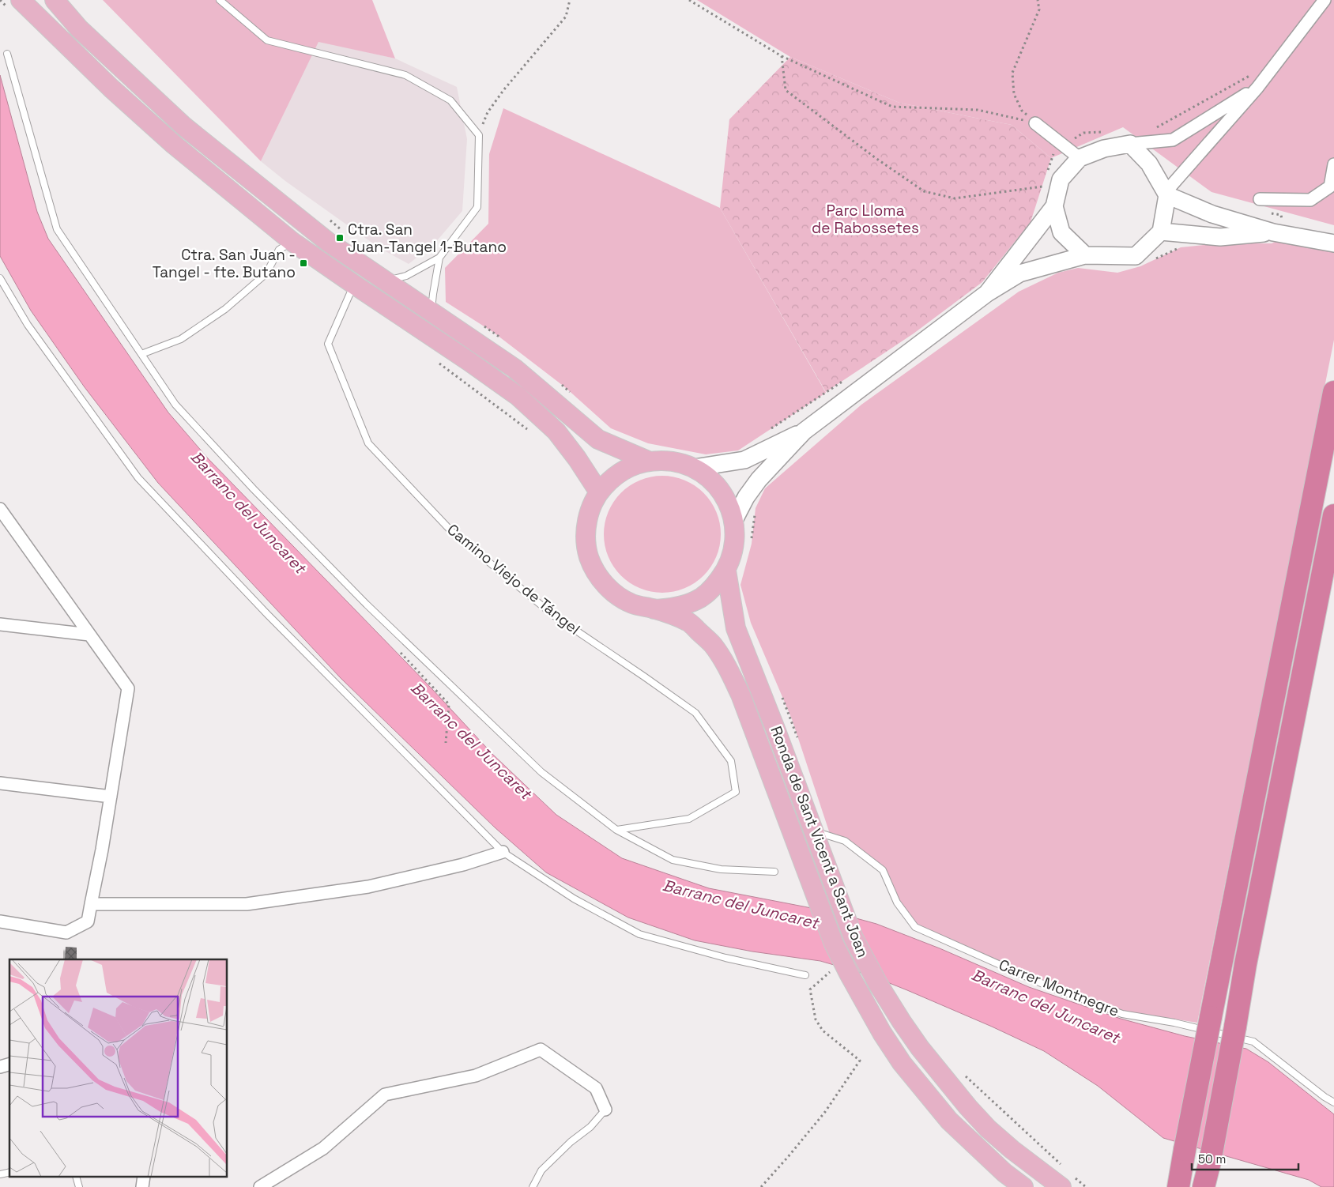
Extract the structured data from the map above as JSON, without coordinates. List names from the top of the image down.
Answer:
{
  "streets": {
    "main road": ["Ronda de Sant Vicent a Sant Joan"],
    "lane": ["Camino Viejo de Tángel", "Carrer Montnegre"]
  },
  "crossings": [
    ["Ronda de Sant Vicent a Sant Joan", "Carrer Montnegre"]
  ],
  "water": ["Barranc del Juncaret"],
  "parks": ["Parc Lloma de Rabossetes"],
  "places": {
    "transit": ["Ctra. San Juan-Tangel 1-Butano", "Ctra. San Juan - Tangel - fte. Butano"]
  },
  "scale_bar": "50 m"
}
